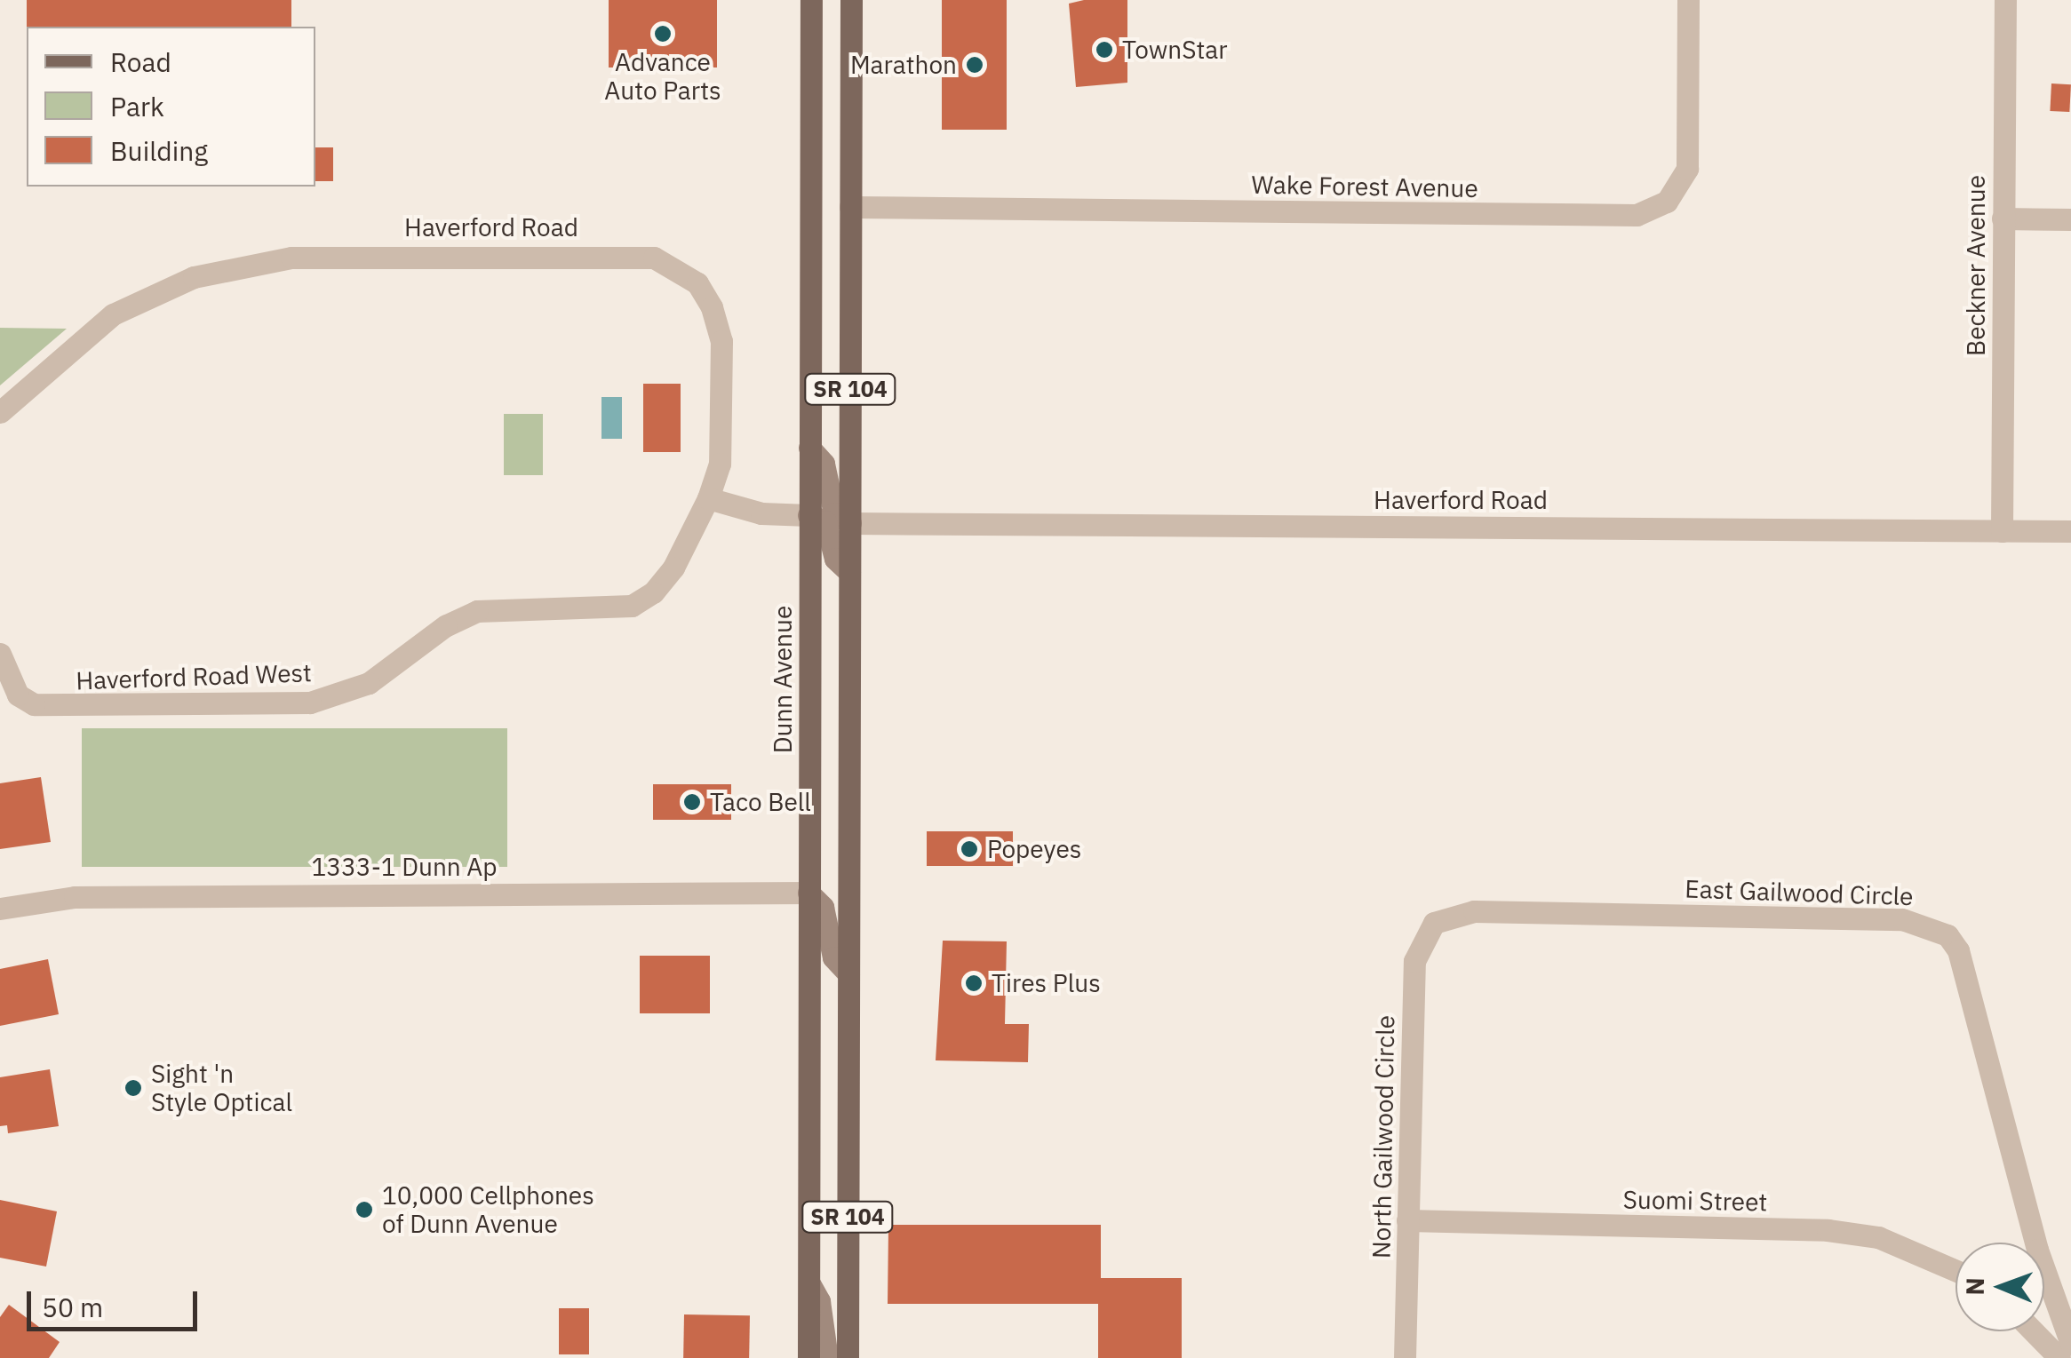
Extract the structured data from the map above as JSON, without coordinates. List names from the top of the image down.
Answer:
{
  "streets": {
    "main road": ["SR 104", "Dunn Avenue"],
    "street": [
      "Wake Forest Avenue",
      "Haverford Road",
      "Beckner Avenue",
      "Haverford Road West",
      "1333-1 Dunn Ap",
      "East Gailwood Circle",
      "North Gailwood Circle",
      "Suomi Street"
    ]
  },
  "crossings": [
    ["Wake Forest Avenue", "SR 104"],
    ["Haverford Road", "Beckner Avenue"],
    ["Haverford Road", "SR 104"],
    ["Haverford Road", "Haverford Road West"],
    ["Dunn Avenue", "1333-1 Dunn Ap"],
    ["East Gailwood Circle", "North Gailwood Circle"],
    ["North Gailwood Circle", "Suomi Street"]
  ],
  "places": [
    "Advance Auto Parts",
    "TownStar",
    "Marathon",
    "Taco Bell",
    "Popeyes",
    "Tires Plus",
    "Sight 'n Style Optical",
    "10,000 Cellphones of Dunn Avenue"
  ],
  "legend": ["Road", "Park", "Building"],
  "scale_bar": "50 m",
  "north": "left"
}
